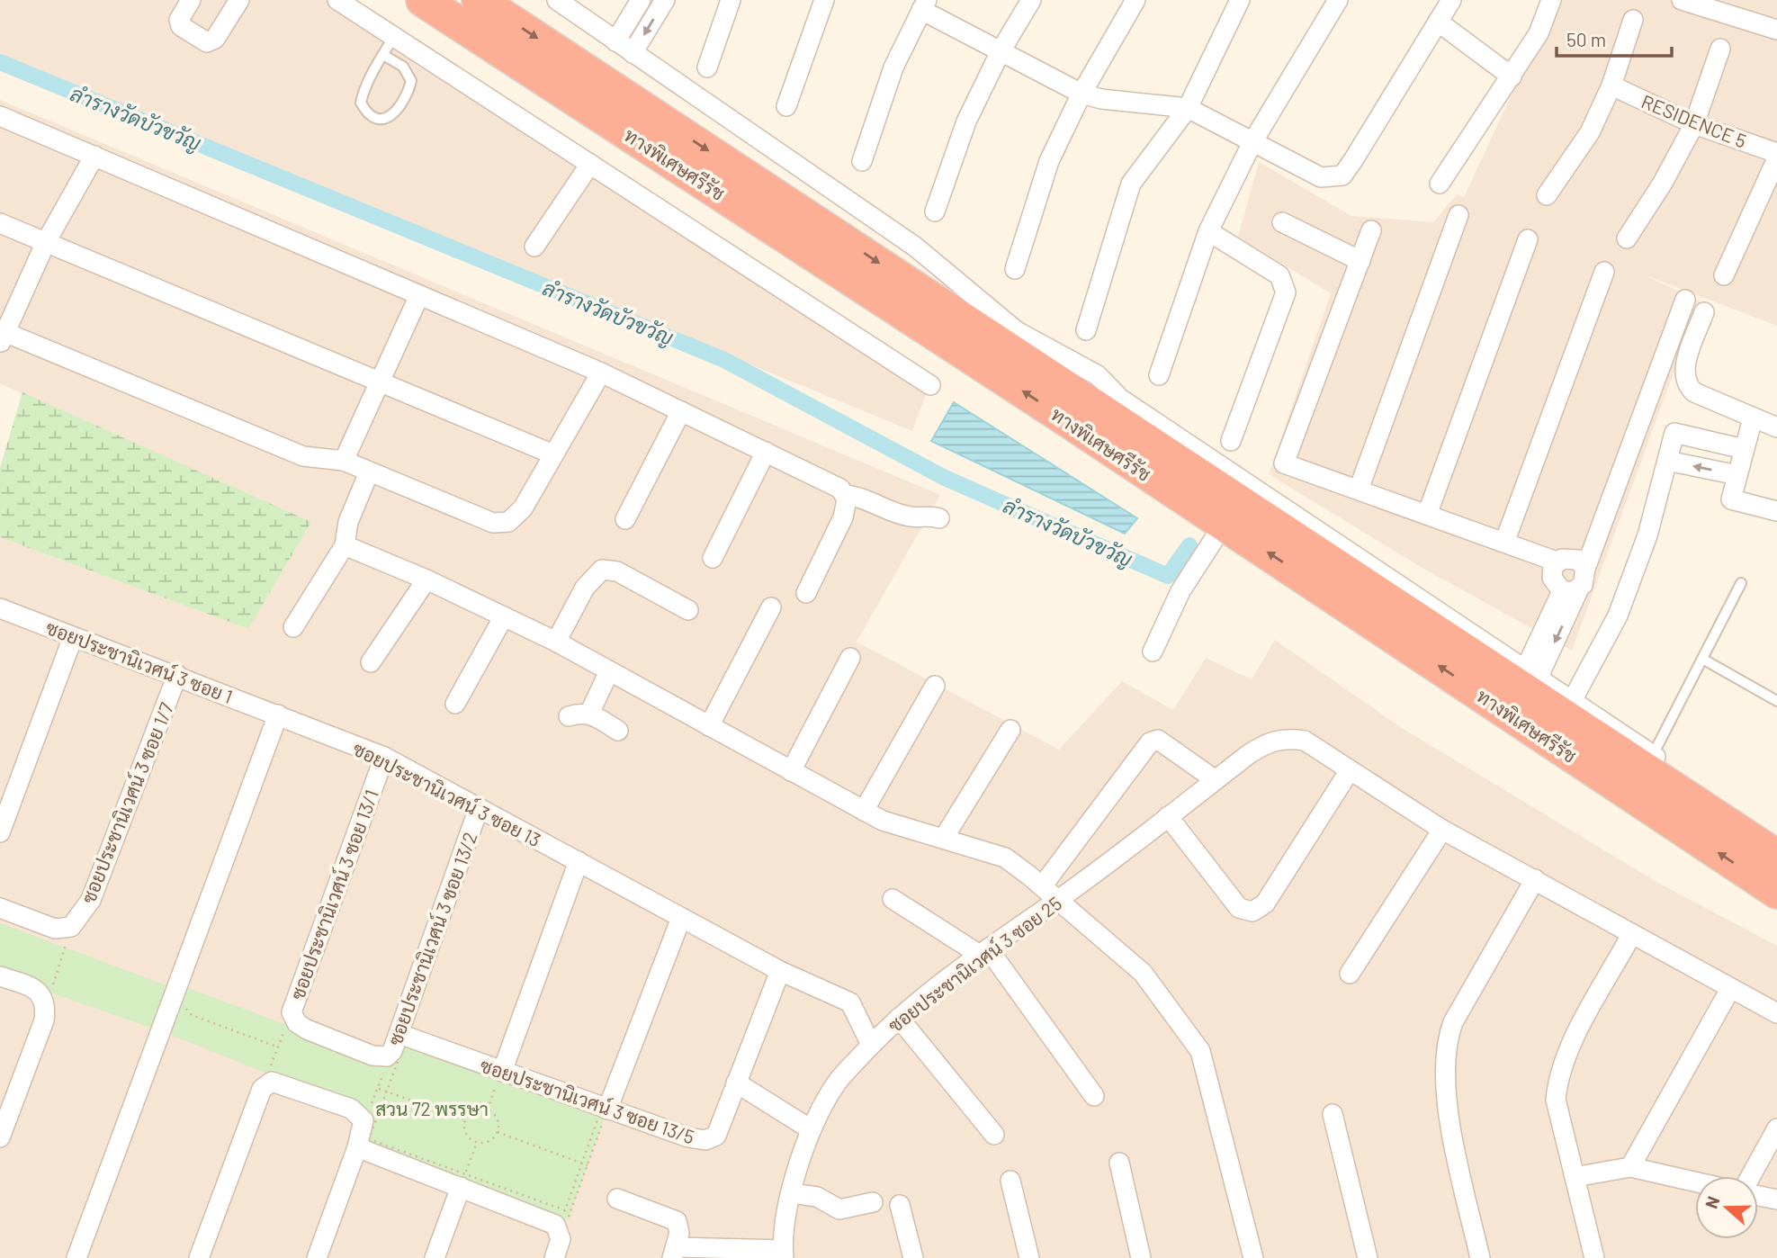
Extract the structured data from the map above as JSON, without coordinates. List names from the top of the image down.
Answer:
{
  "streets": {
    "highway": ["ทางพิเศษศรีรัช"],
    "street": [
      "RESIDENCE 5",
      "ซอยประชานิเวศน์ 3 ซอย 1",
      "ซอยประชานิเวศน์ 3 ซอย 13",
      "ซอยประชานิเวศน์ 3 ซอย 1/7",
      "ซอยประชานิเวศน์ 3 ซอย 13/1",
      "ซอยประชานิเวศน์ 3 ซอย 13/2",
      "ซอยประชานิเวศน์ 3 ซอย 25",
      "ซอยประชานิเวศน์ 3 ซอย 13/5"
    ]
  },
  "crossings": [
    ["ซอยประชานิเวศน์ 3 ซอย 1", "ซอยประชานิเวศน์ 3 ซอย 13"],
    ["ซอยประชานิเวศน์ 3 ซอย 1", "ซอยประชานิเวศน์ 3 ซอย 1/7"],
    ["ซอยประชานิเวศน์ 3 ซอย 13", "ซอยประชานิเวศน์ 3 ซอย 13/1"],
    ["ซอยประชานิเวศน์ 3 ซอย 13", "ซอยประชานิเวศน์ 3 ซอย 13/2"],
    ["ซอยประชานิเวศน์ 3 ซอย 13", "ซอยประชานิเวศน์ 3 ซอย 25"],
    ["ซอยประชานิเวศน์ 3 ซอย 13", "ซอยประชานิเวศน์ 3 ซอย 13/5"],
    ["ซอยประชานิเวศน์ 3 ซอย 13/1", "ซอยประชานิเวศน์ 3 ซอย 13/2"],
    ["ซอยประชานิเวศน์ 3 ซอย 13/2", "ซอยประชานิเวศน์ 3 ซอย 13/5"]
  ],
  "water": ["ลำรางวัดบัวขวัญ"],
  "parks": ["สวน 72 พรรษา"],
  "scale_bar": "50 m",
  "north": "left"
}
